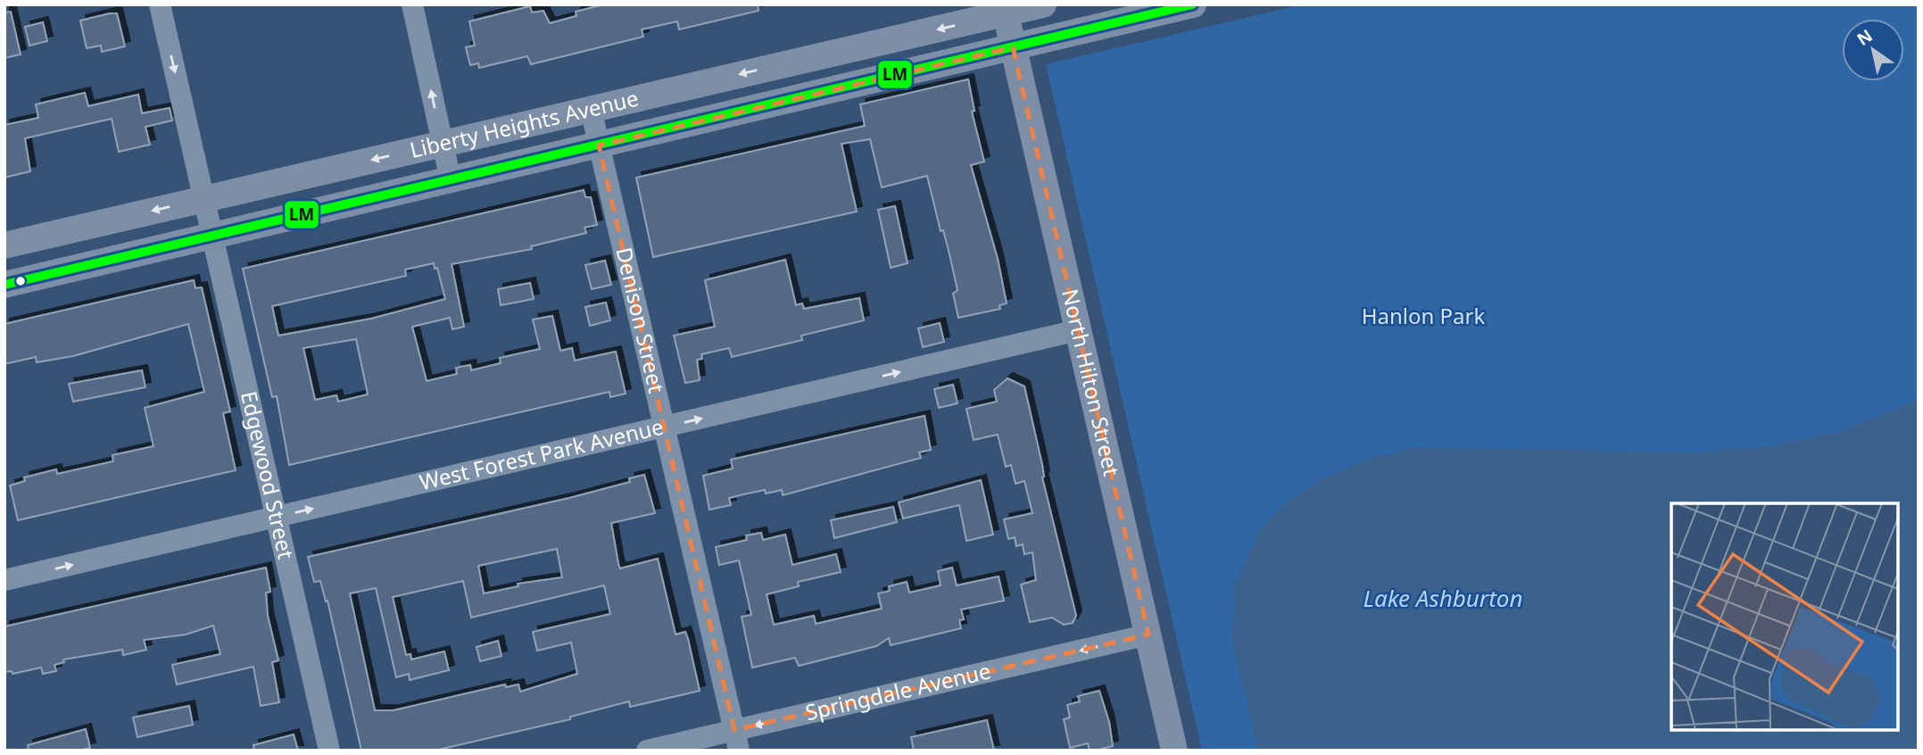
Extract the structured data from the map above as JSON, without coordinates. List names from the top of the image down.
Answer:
{
  "streets": {
    "main road": ["Liberty Heights Avenue", "North Hilton Street"],
    "street": [
      "Denison Street",
      "West Forest Park Avenue",
      "Edgewood Street",
      "Springdale Avenue"
    ]
  },
  "crossings": [
    ["Liberty Heights Avenue", "Denison Street"],
    ["Liberty Heights Avenue", "North Hilton Street"],
    ["Liberty Heights Avenue", "Edgewood Street"],
    ["Denison Street", "West Forest Park Avenue"],
    ["Denison Street", "Springdale Avenue"],
    ["North Hilton Street", "West Forest Park Avenue"],
    ["North Hilton Street", "Springdale Avenue"],
    ["West Forest Park Avenue", "Edgewood Street"]
  ],
  "one_way": ["West Forest Park Avenue", "Springdale Avenue"],
  "water": ["Lake Ashburton"],
  "parks": ["Hanlon Park"],
  "lines": ["transit line LM"],
  "north": "top left"
}
